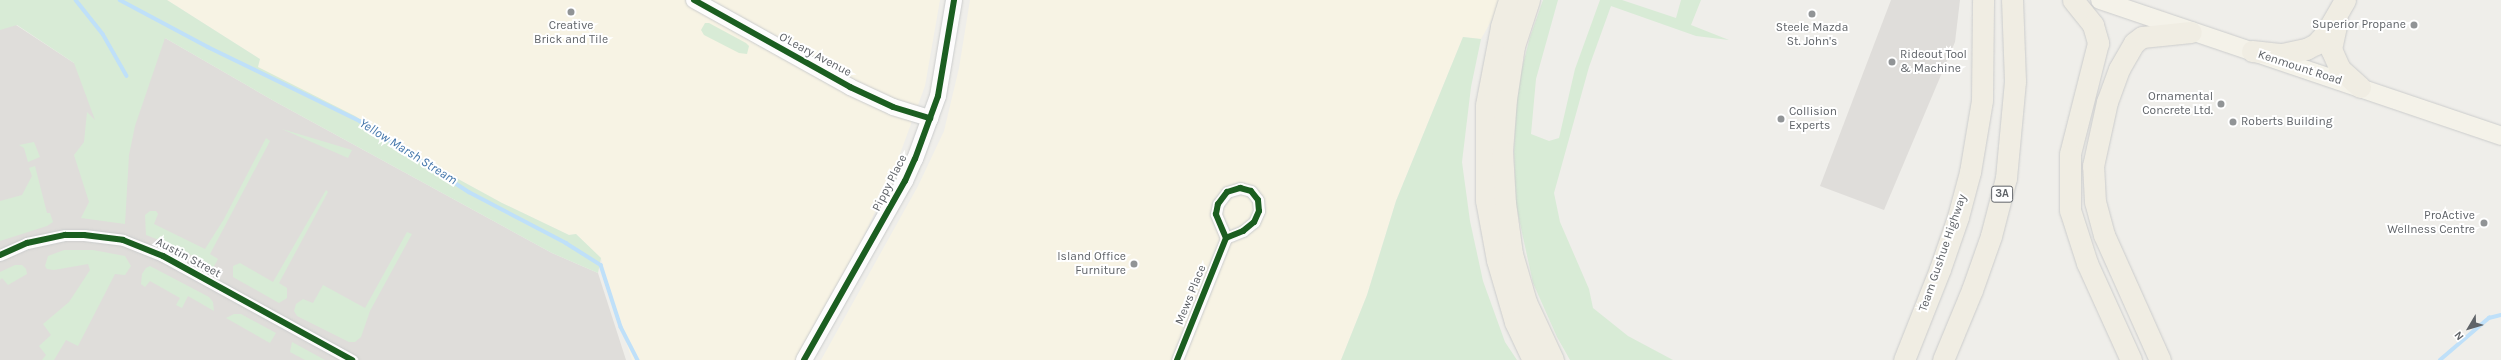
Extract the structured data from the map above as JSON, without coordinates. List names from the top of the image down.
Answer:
{
  "streets": {
    "highway": ["3A", "Team Gushue Highway"],
    "main road": ["Kenmount Road"],
    "street": [
      "O'Leary Avenue",
      "Pippy Place",
      "Austin Street",
      "Mews Place"
    ]
  },
  "crossings": [
    ["O'Leary Avenue", "Pippy Place"]
  ],
  "water": ["Yellow Marsh Stream"],
  "places": [
    "Creative Brick and Tile",
    "Steele Mazda St. John's",
    "Superior Propane",
    "Rideout Tool & Machine",
    "Ornamental Concrete Ltd.",
    "Collision Experts",
    "Roberts Building",
    "ProActive Wellness Centre",
    "Island Office Furniture"
  ],
  "north": "bottom left"
}
